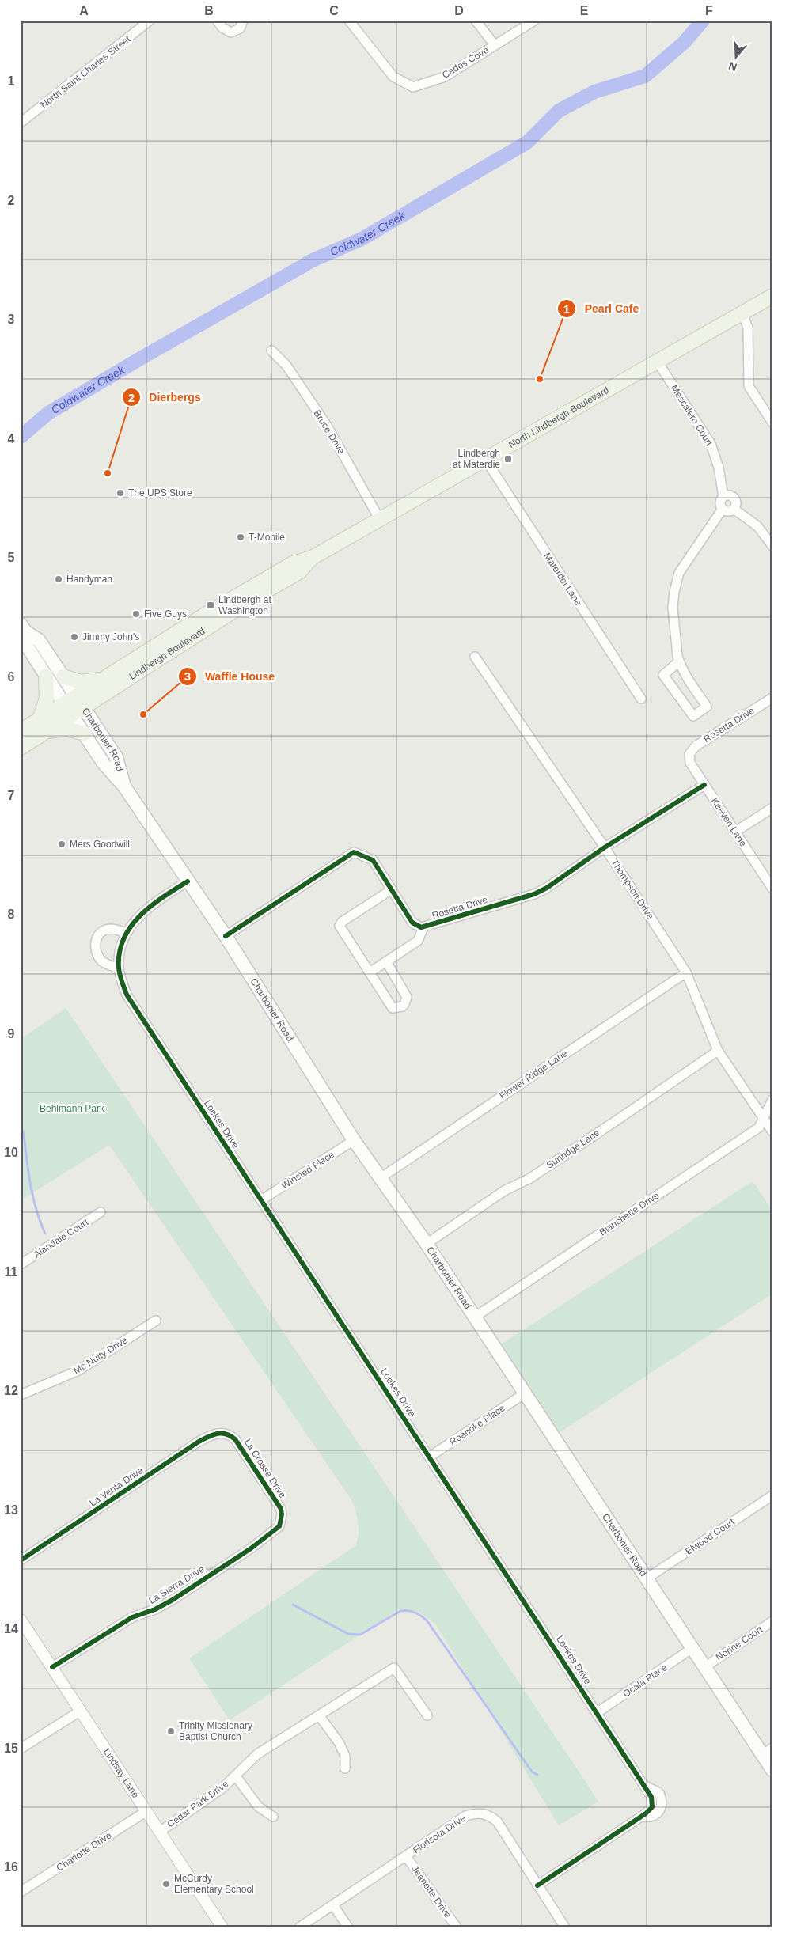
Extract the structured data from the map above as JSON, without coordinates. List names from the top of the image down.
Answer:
{
  "streets": {
    "main road": ["North Lindbergh Boulevard", "Lindbergh Boulevard", "Charbonier Road"],
    "street": [
      "Cades Cove",
      "North Saint Charles Street",
      "Mescalero Court",
      "Bruce Drive",
      "Materdei Lane",
      "Rosetta Drive",
      "Keeven Lane",
      "Thompson Drive",
      "Flower Ridge Lane",
      "Loekes Drive",
      "Sunridge Lane",
      "Winsted Place",
      "Blanchette Drive",
      "Alandale Court",
      "Mc Nulty Drive",
      "Roanoke Place",
      "La Crosse Drive",
      "La Venta Drive",
      "Elwood Court",
      "La Sierra Drive",
      "Norine Court",
      "Ocala Place",
      "Lindsay Lane",
      "Cedar Park Drive",
      "Florisota Drive",
      "Charlotte Drive",
      "Jeanette Drive"
    ]
  },
  "crossings": [
    ["Mescalero Court", "North Lindbergh Boulevard"],
    ["North Lindbergh Boulevard", "Bruce Drive"],
    ["North Lindbergh Boulevard", "Materdei Lane"],
    ["North Lindbergh Boulevard", "Lindbergh Boulevard"],
    ["Lindbergh Boulevard", "Charbonier Road"],
    ["Rosetta Drive", "Charbonier Road"],
    ["Rosetta Drive", "Keeven Lane"],
    ["Rosetta Drive", "Thompson Drive"],
    ["Charbonier Road", "Flower Ridge Lane"],
    ["Charbonier Road", "Loekes Drive"],
    ["Charbonier Road", "Sunridge Lane"],
    ["Charbonier Road", "Winsted Place"],
    ["Charbonier Road", "Blanchette Drive"],
    ["Charbonier Road", "Roanoke Place"],
    ["Charbonier Road", "Elwood Court"],
    ["Charbonier Road", "Norine Court"],
    ["Charbonier Road", "Ocala Place"],
    ["Thompson Drive", "Flower Ridge Lane"],
    ["Thompson Drive", "Sunridge Lane"],
    ["Thompson Drive", "Blanchette Drive"],
    ["Loekes Drive", "Winsted Place"],
    ["Loekes Drive", "Roanoke Place"],
    ["Loekes Drive", "Ocala Place"],
    ["Loekes Drive", "Florisota Drive"],
    ["La Crosse Drive", "La Venta Drive"],
    ["La Crosse Drive", "La Sierra Drive"],
    ["La Sierra Drive", "Lindsay Lane"],
    ["Lindsay Lane", "Cedar Park Drive"],
    ["Lindsay Lane", "Charlotte Drive"],
    ["Florisota Drive", "Jeanette Drive"]
  ],
  "water": ["Coldwater Creek"],
  "parks": ["Behlmann Park"],
  "places": {
    "other": [
      "Pearl Cafe",
      "Dierbergs",
      "The UPS Store",
      "T-Mobile",
      "Handyman",
      "Five Guys",
      "Jimmy John's",
      "Waffle House",
      "Mers Goodwill",
      "Trinity Missionary Baptist Church",
      "McCurdy Elementary School"
    ],
    "transit": ["Lindbergh at Materdie", "Lindbergh at Washington"]
  },
  "north": "bottom",
  "grid": {
    "columns": [
      "A",
      "B",
      "C",
      "D",
      "E",
      "F"
    ],
    "rows": [
      "1",
      "2",
      "3",
      "4",
      "5",
      "6",
      "7",
      "8",
      "9",
      "10",
      "11",
      "12",
      "13",
      "14",
      "15",
      "16"
    ]
  }
}
